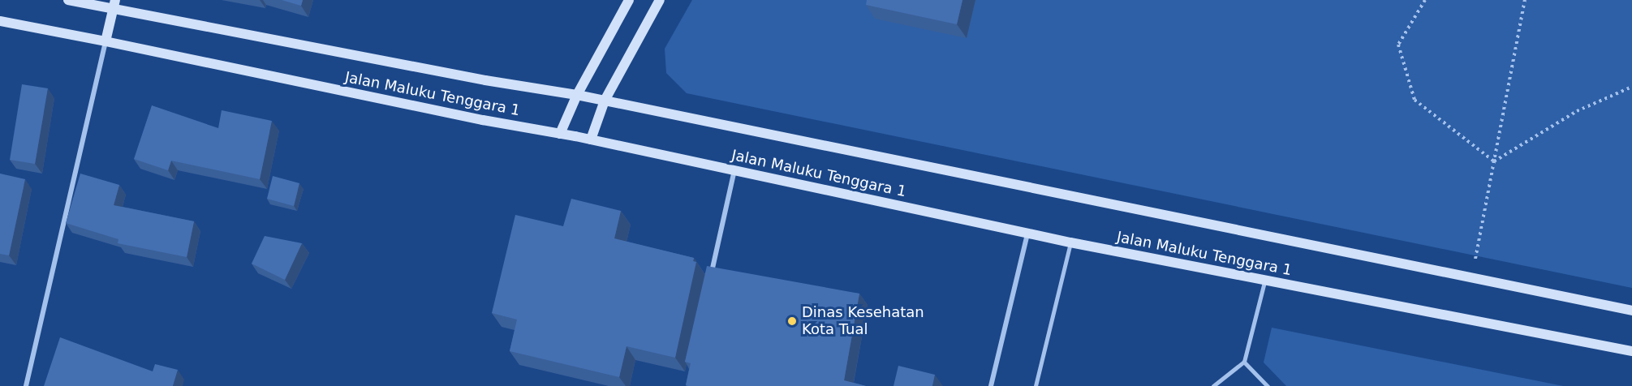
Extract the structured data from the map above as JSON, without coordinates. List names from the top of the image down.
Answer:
{
  "streets": {
    "main road": ["Jalan Maluku Tenggara 1"]
  },
  "places": ["Dinas Kesehatan Kota Tual"]
}
